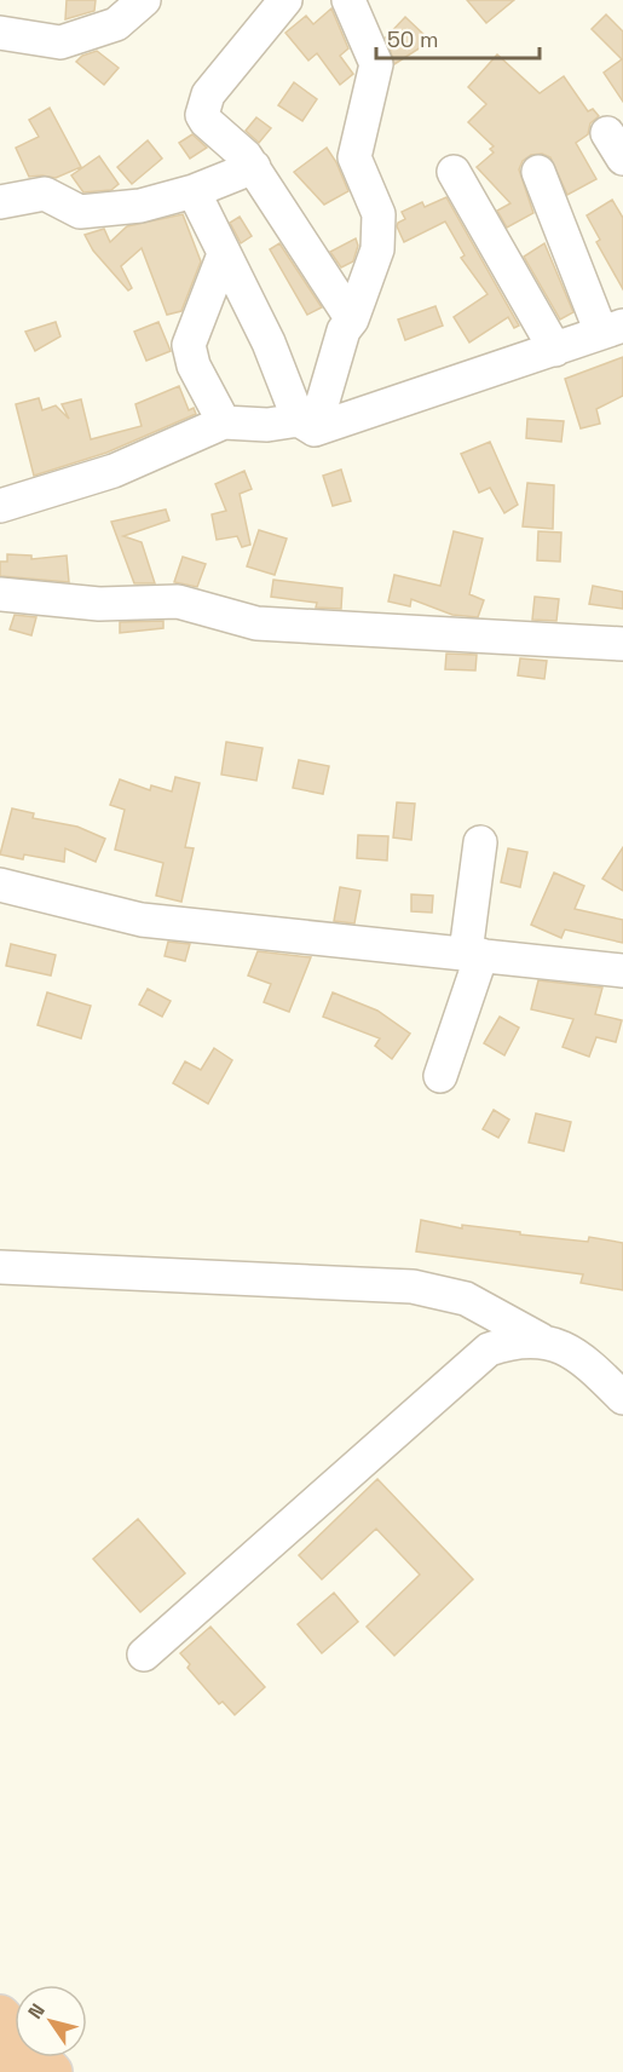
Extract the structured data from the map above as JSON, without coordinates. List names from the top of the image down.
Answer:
{
  "scale_bar": "50 m",
  "north": "top left"
}
